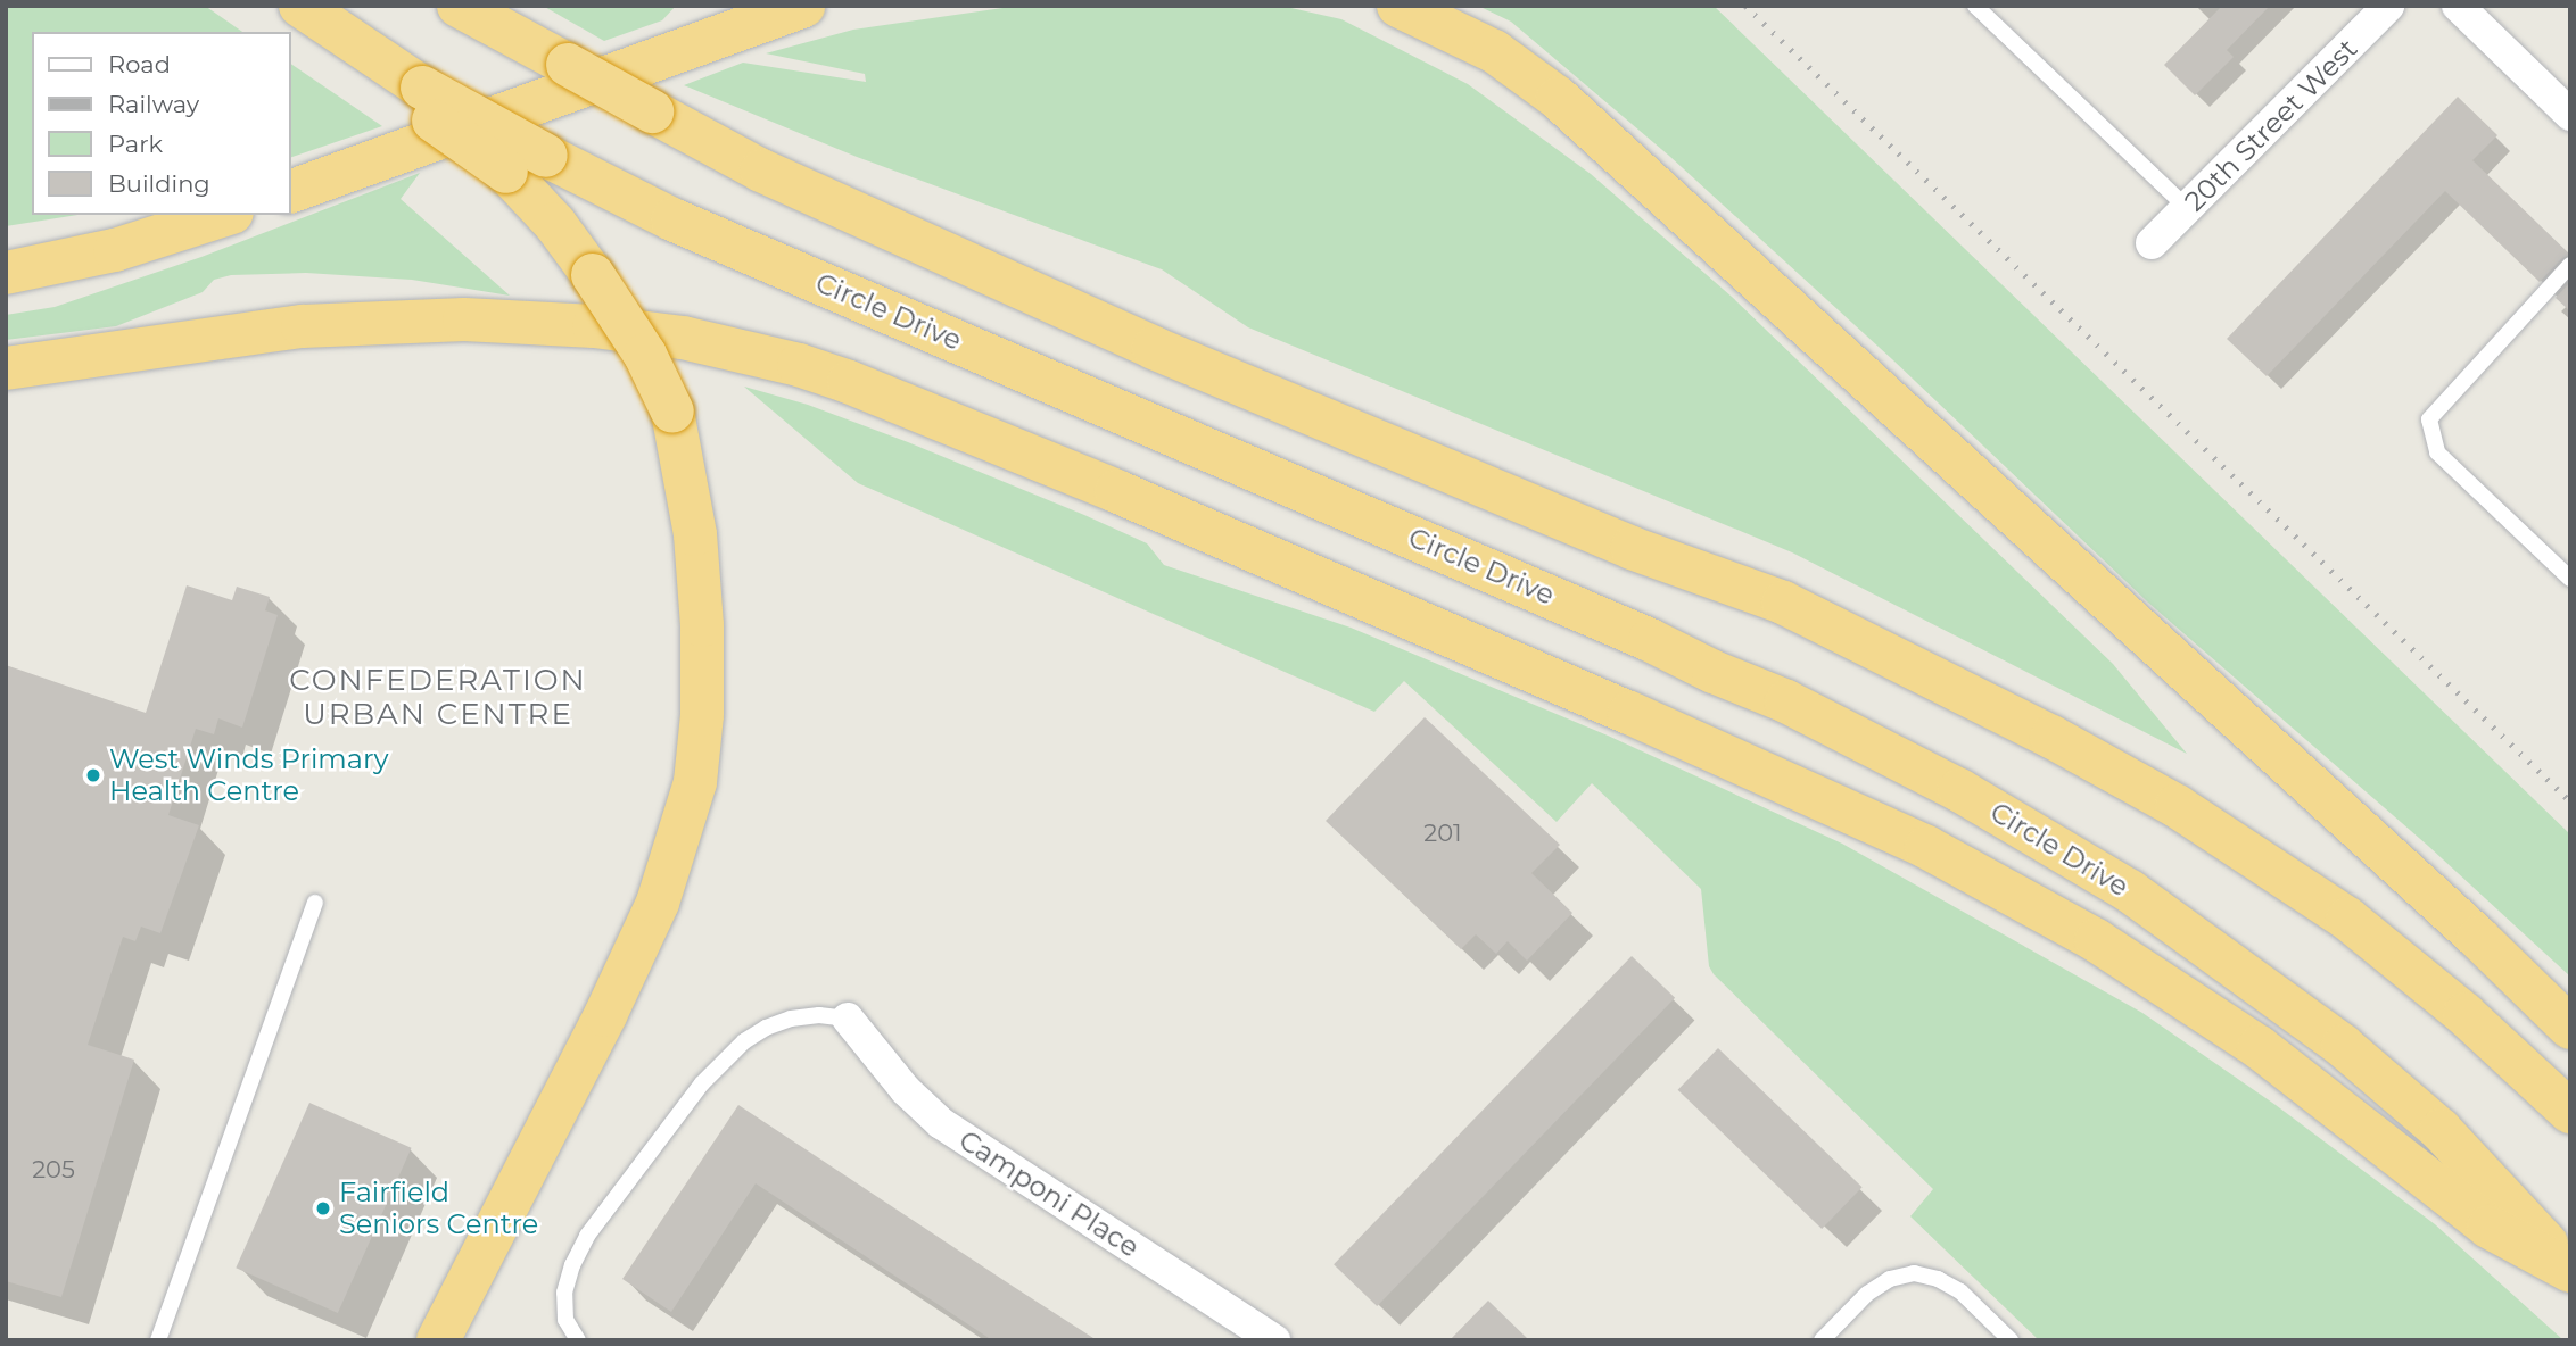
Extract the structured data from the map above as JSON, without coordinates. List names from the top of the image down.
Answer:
{
  "streets": {
    "highway": ["Circle Drive"],
    "street": ["20th Street West", "Camponi Place"]
  },
  "districts": ["CONFEDERATION URBAN CENTRE"],
  "places": ["West Winds Primary Health Centre", "Fairfield Seniors Centre"],
  "house_numbers": ["201", "205"],
  "legend": [
    "Road",
    "Railway",
    "Park",
    "Building"
  ]
}
